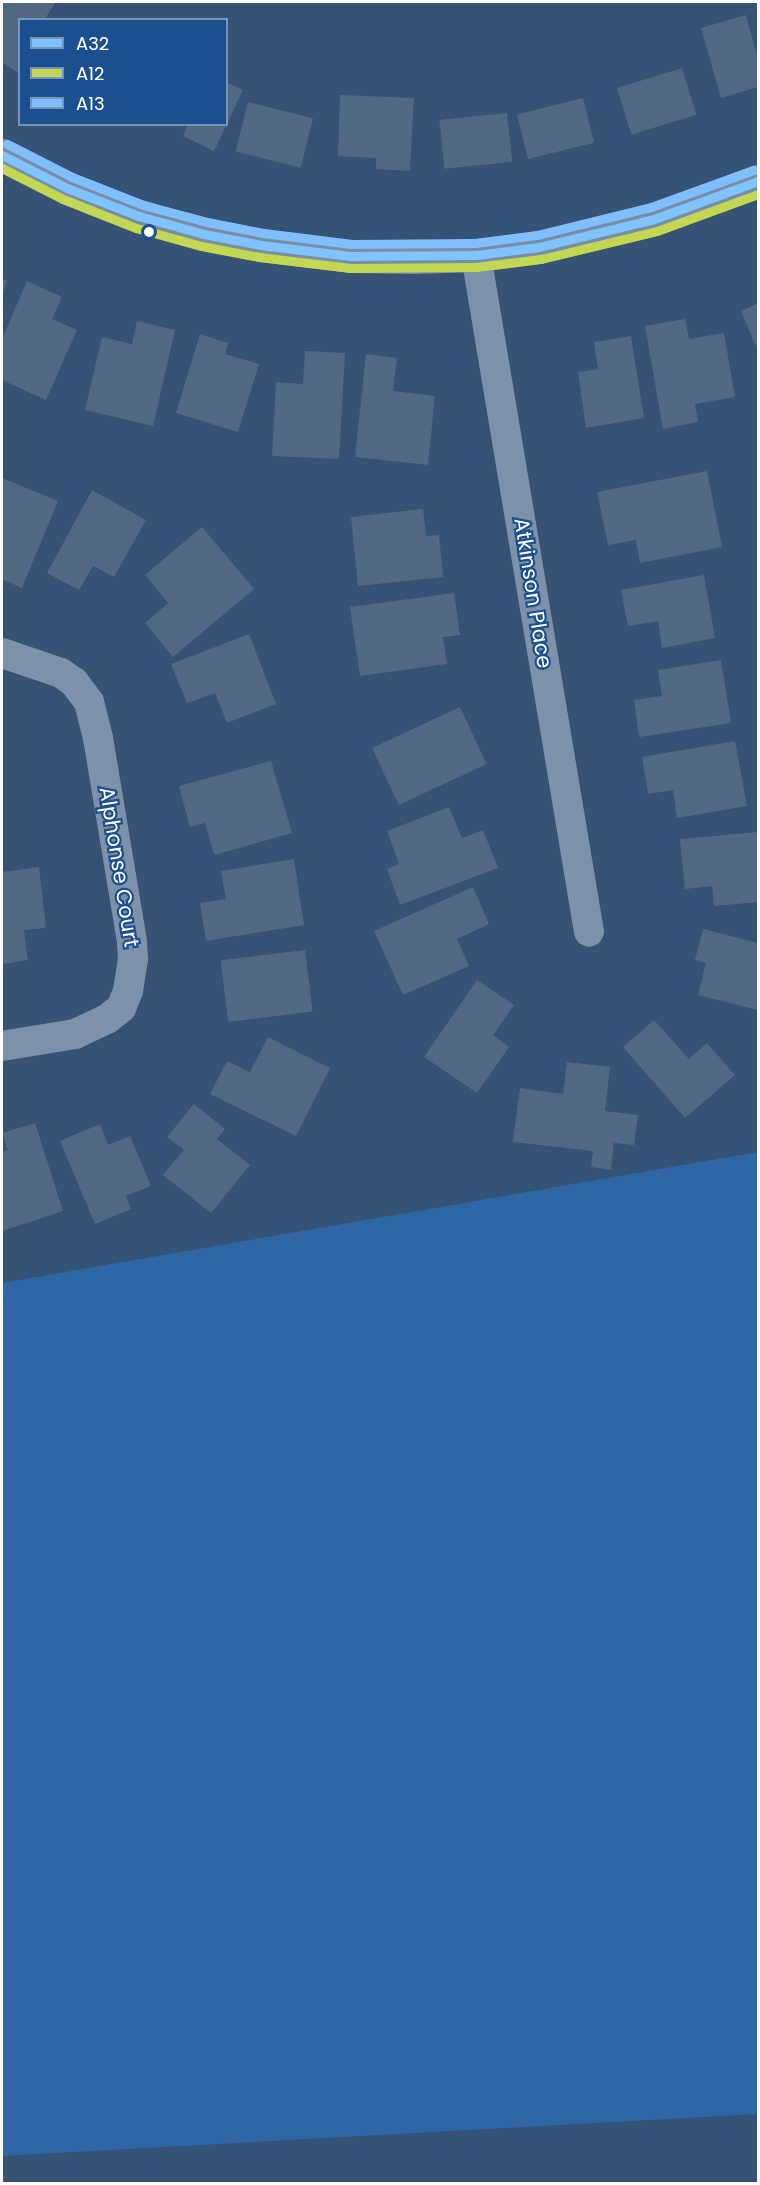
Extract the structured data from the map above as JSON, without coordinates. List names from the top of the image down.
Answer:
{
  "streets": {
    "street": ["Atkinson Place", "Alphonse Court"]
  },
  "lines": ["transit line A13", "transit line A32", "transit line A12"],
  "legend": ["A32", "A12", "A13"]
}
